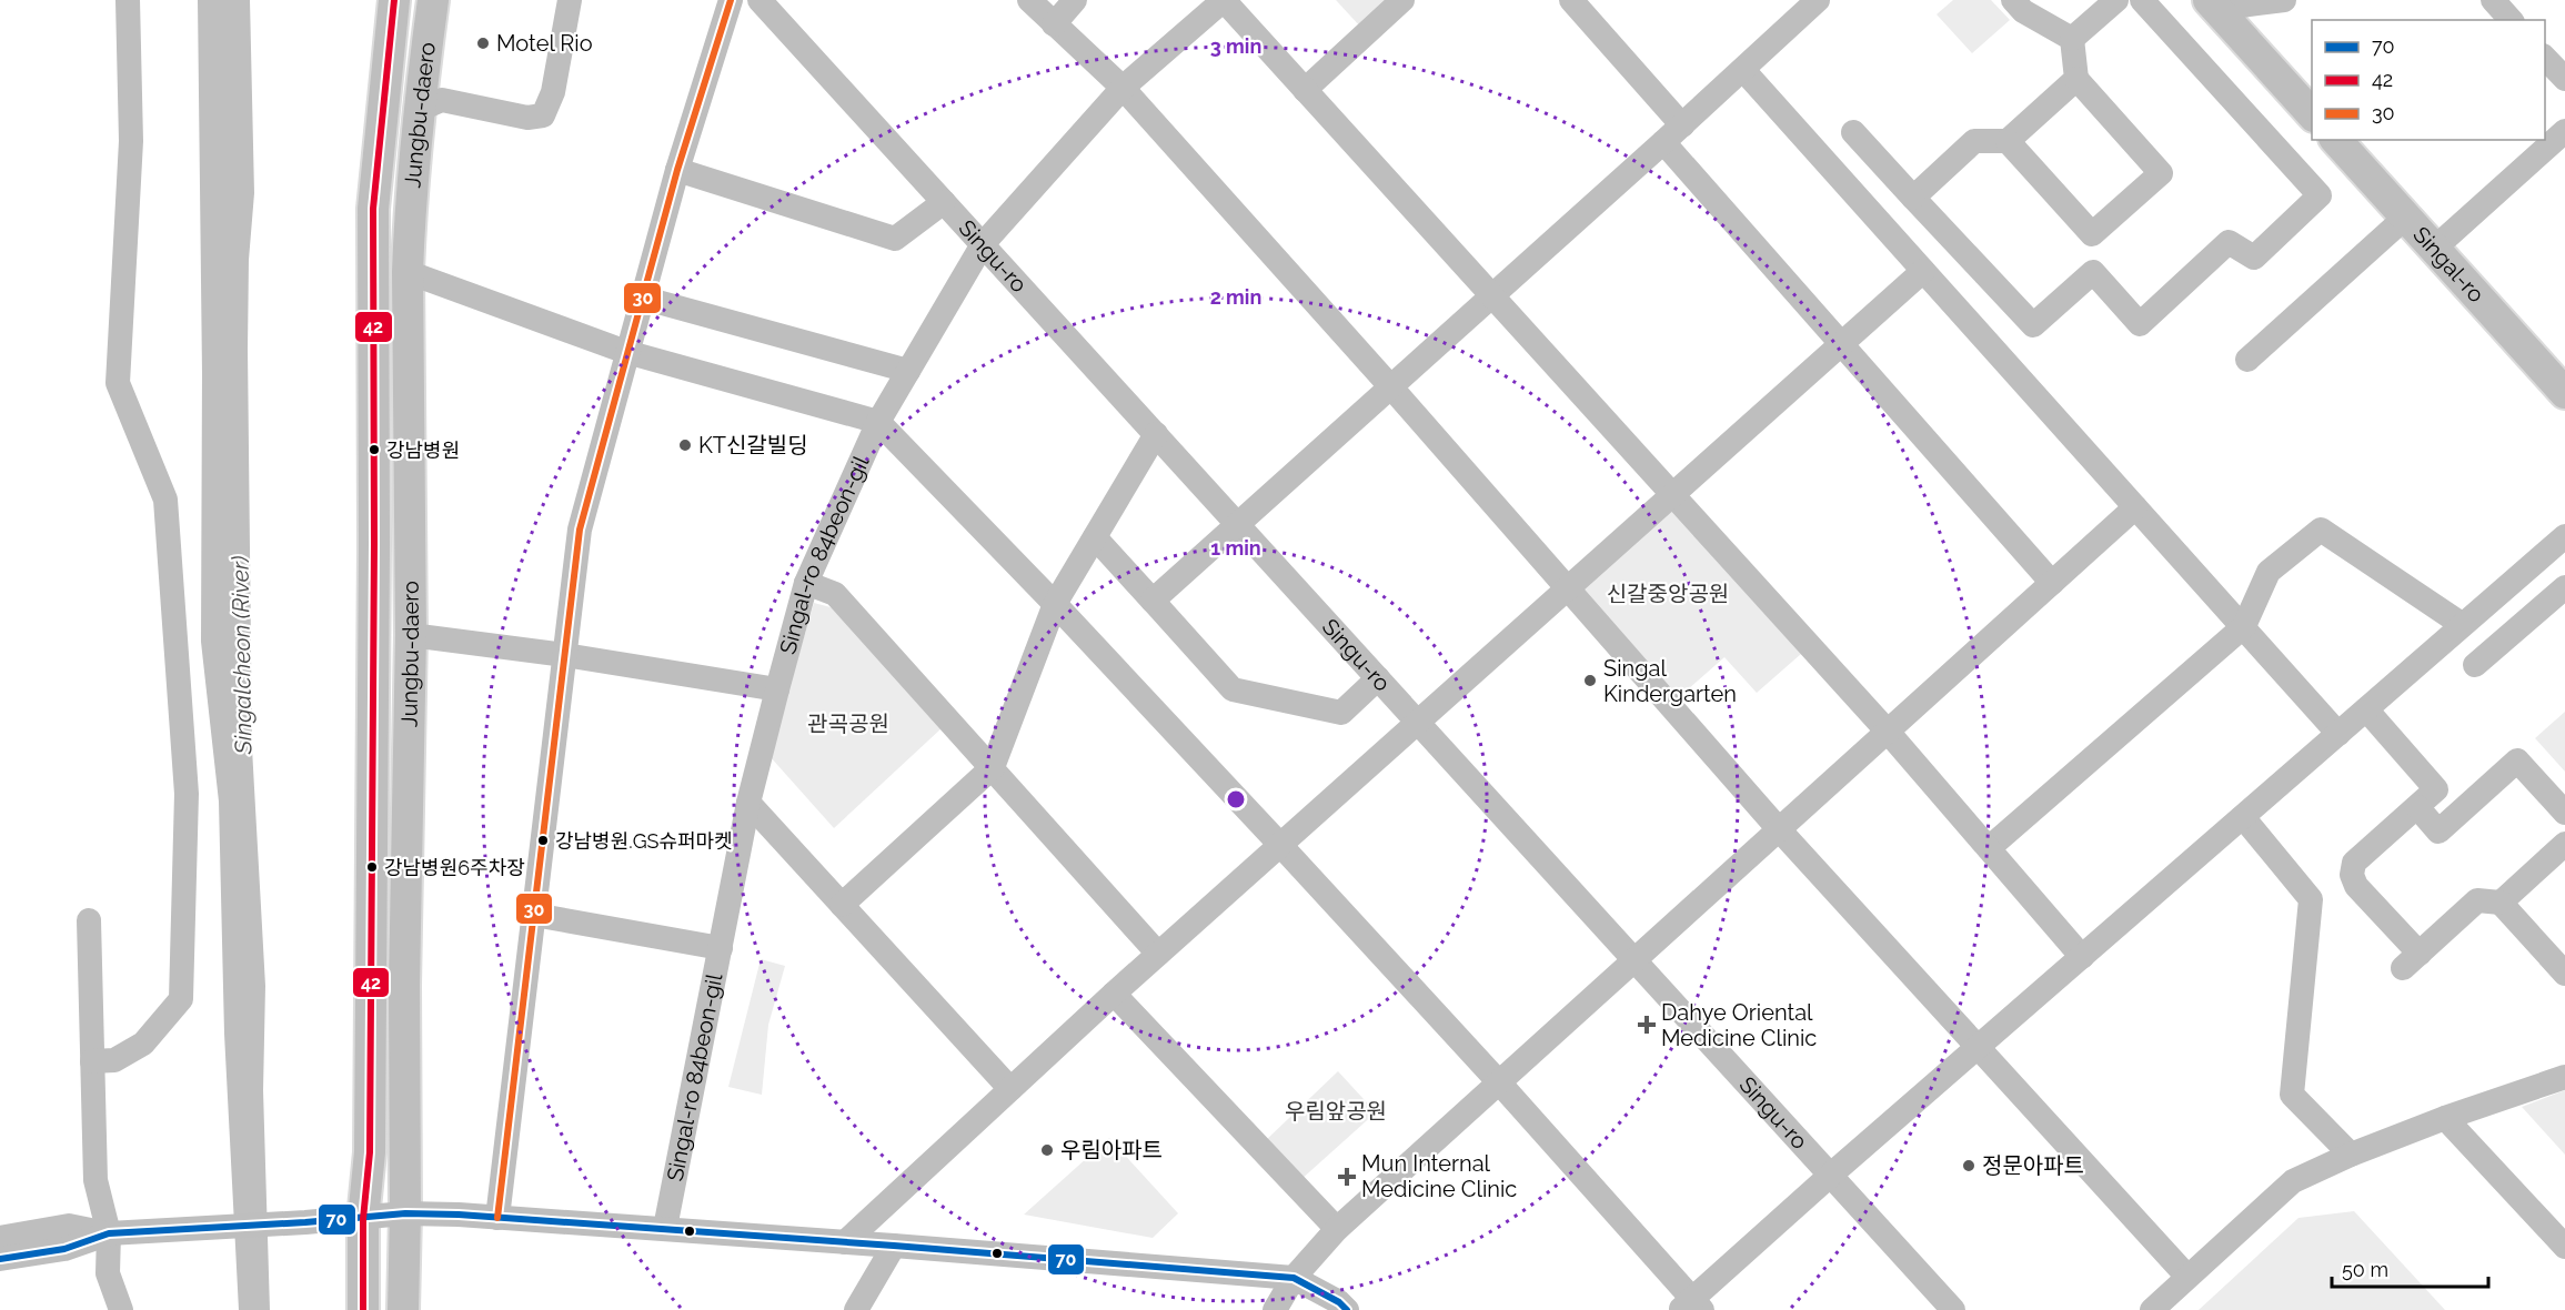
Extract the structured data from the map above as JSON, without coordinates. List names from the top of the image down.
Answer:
{
  "streets": {
    "main road": ["Jungbu-daero", "Singal-ro"],
    "street": ["Singu-ro", "Singal-ro 84beon-gil"]
  },
  "crossings": [
    ["Singu-ro", "Singal-ro 84beon-gil"]
  ],
  "water": ["Singalcheon (River)"],
  "parks": ["신갈중앙공원", "관곡공원", "우림앞공원"],
  "places": {
    "other": [
      "Motel Rio",
      "KT신갈빌딩",
      "강남병원",
      "Singal Kindergarten",
      "강남병원.GS슈퍼마켓",
      "강남병원6주차장",
      "우림아파트",
      "정문아파트"
    ],
    "health": ["Dahye Oriental Medicine Clinic", "Mun Internal Medicine Clinic"]
  },
  "lines": ["transit line 42", "transit line 30", "transit line 70"],
  "legend": ["70", "42", "30"],
  "scale_bar": "50 m",
  "rings": ["3 min", "2 min", "1 min"]
}
